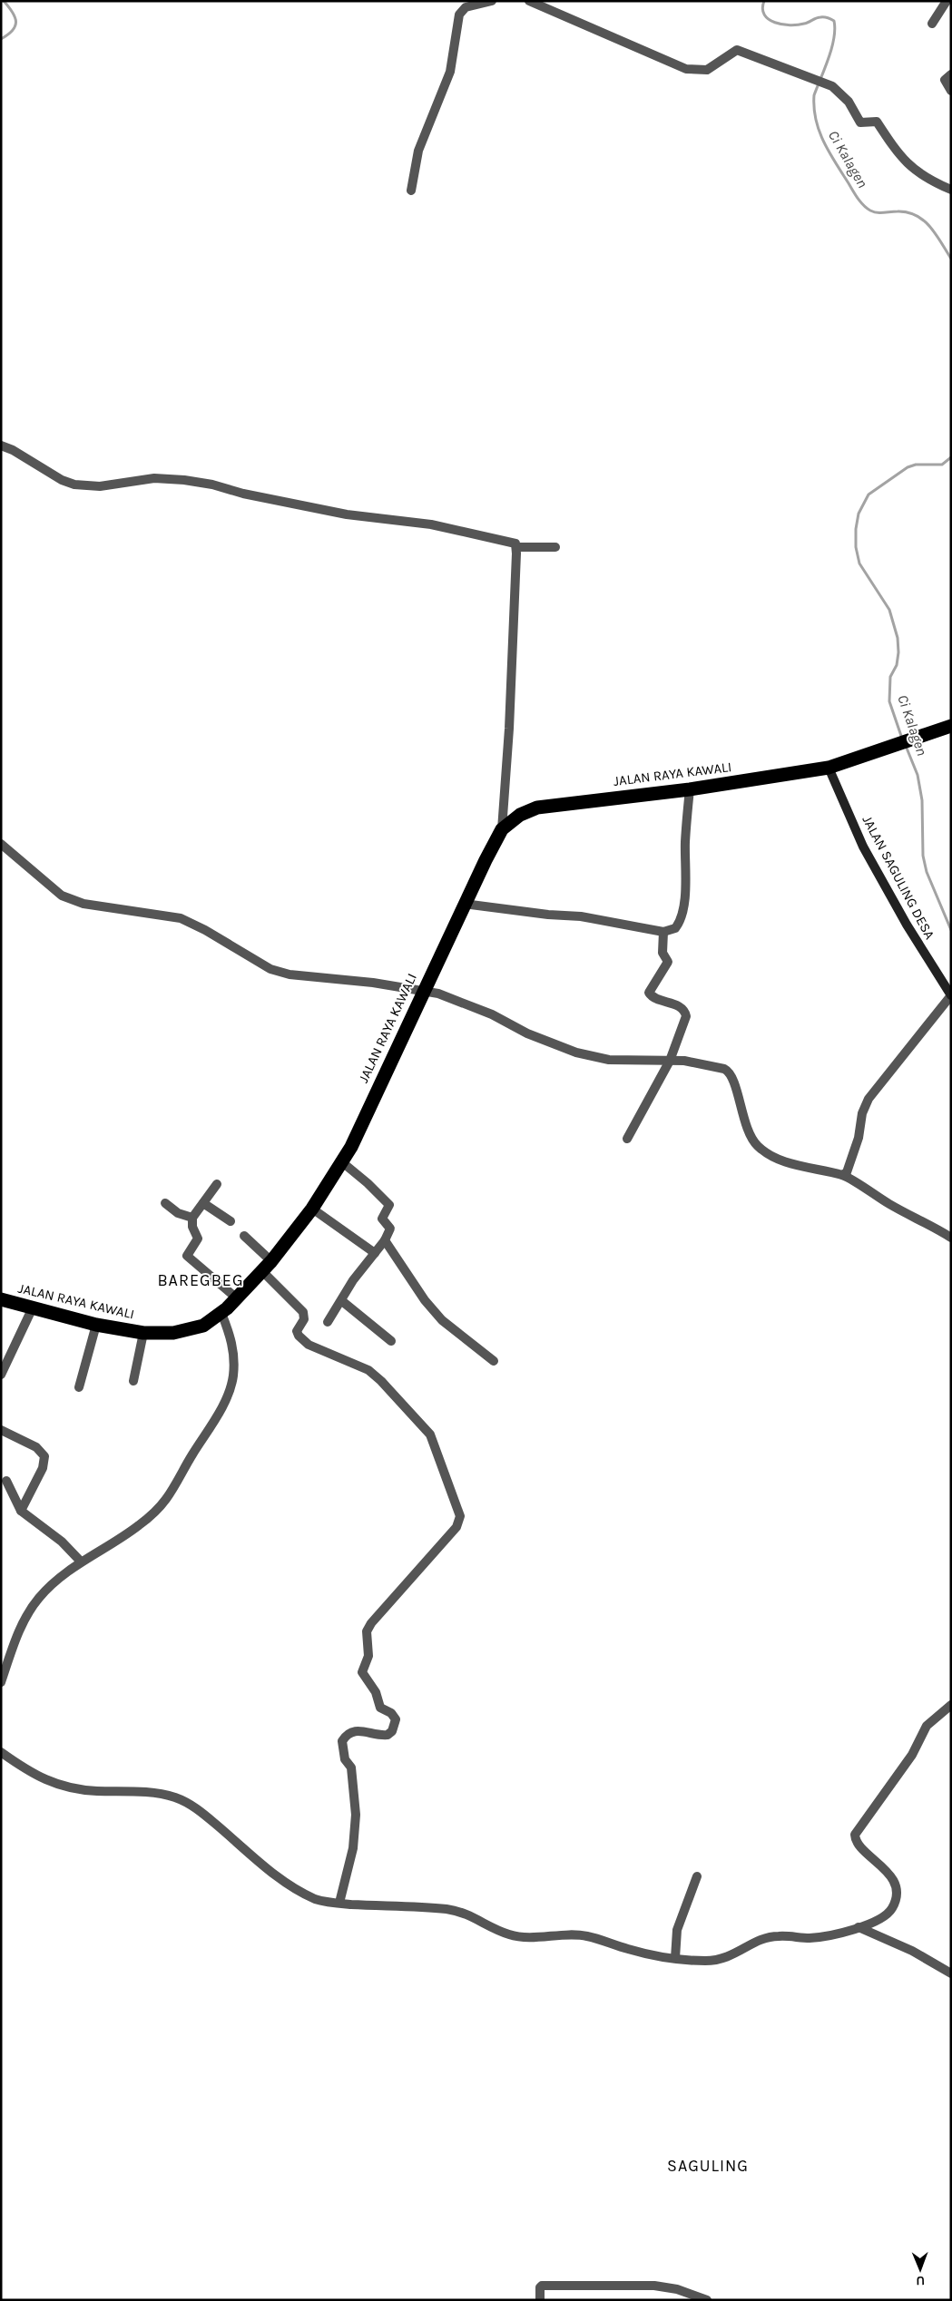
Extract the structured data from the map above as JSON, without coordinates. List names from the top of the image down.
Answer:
{
  "streets": {
    "highway": ["JALAN RAYA KAWALI"],
    "street": ["JALAN SAGULING DESA"]
  },
  "crossings": [
    ["JALAN RAYA KAWALI", "JALAN SAGULING DESA"]
  ],
  "districts": ["BAREGBEG", "SAGULING"],
  "water": ["Ci Kalagen"],
  "north": "bottom"
}
